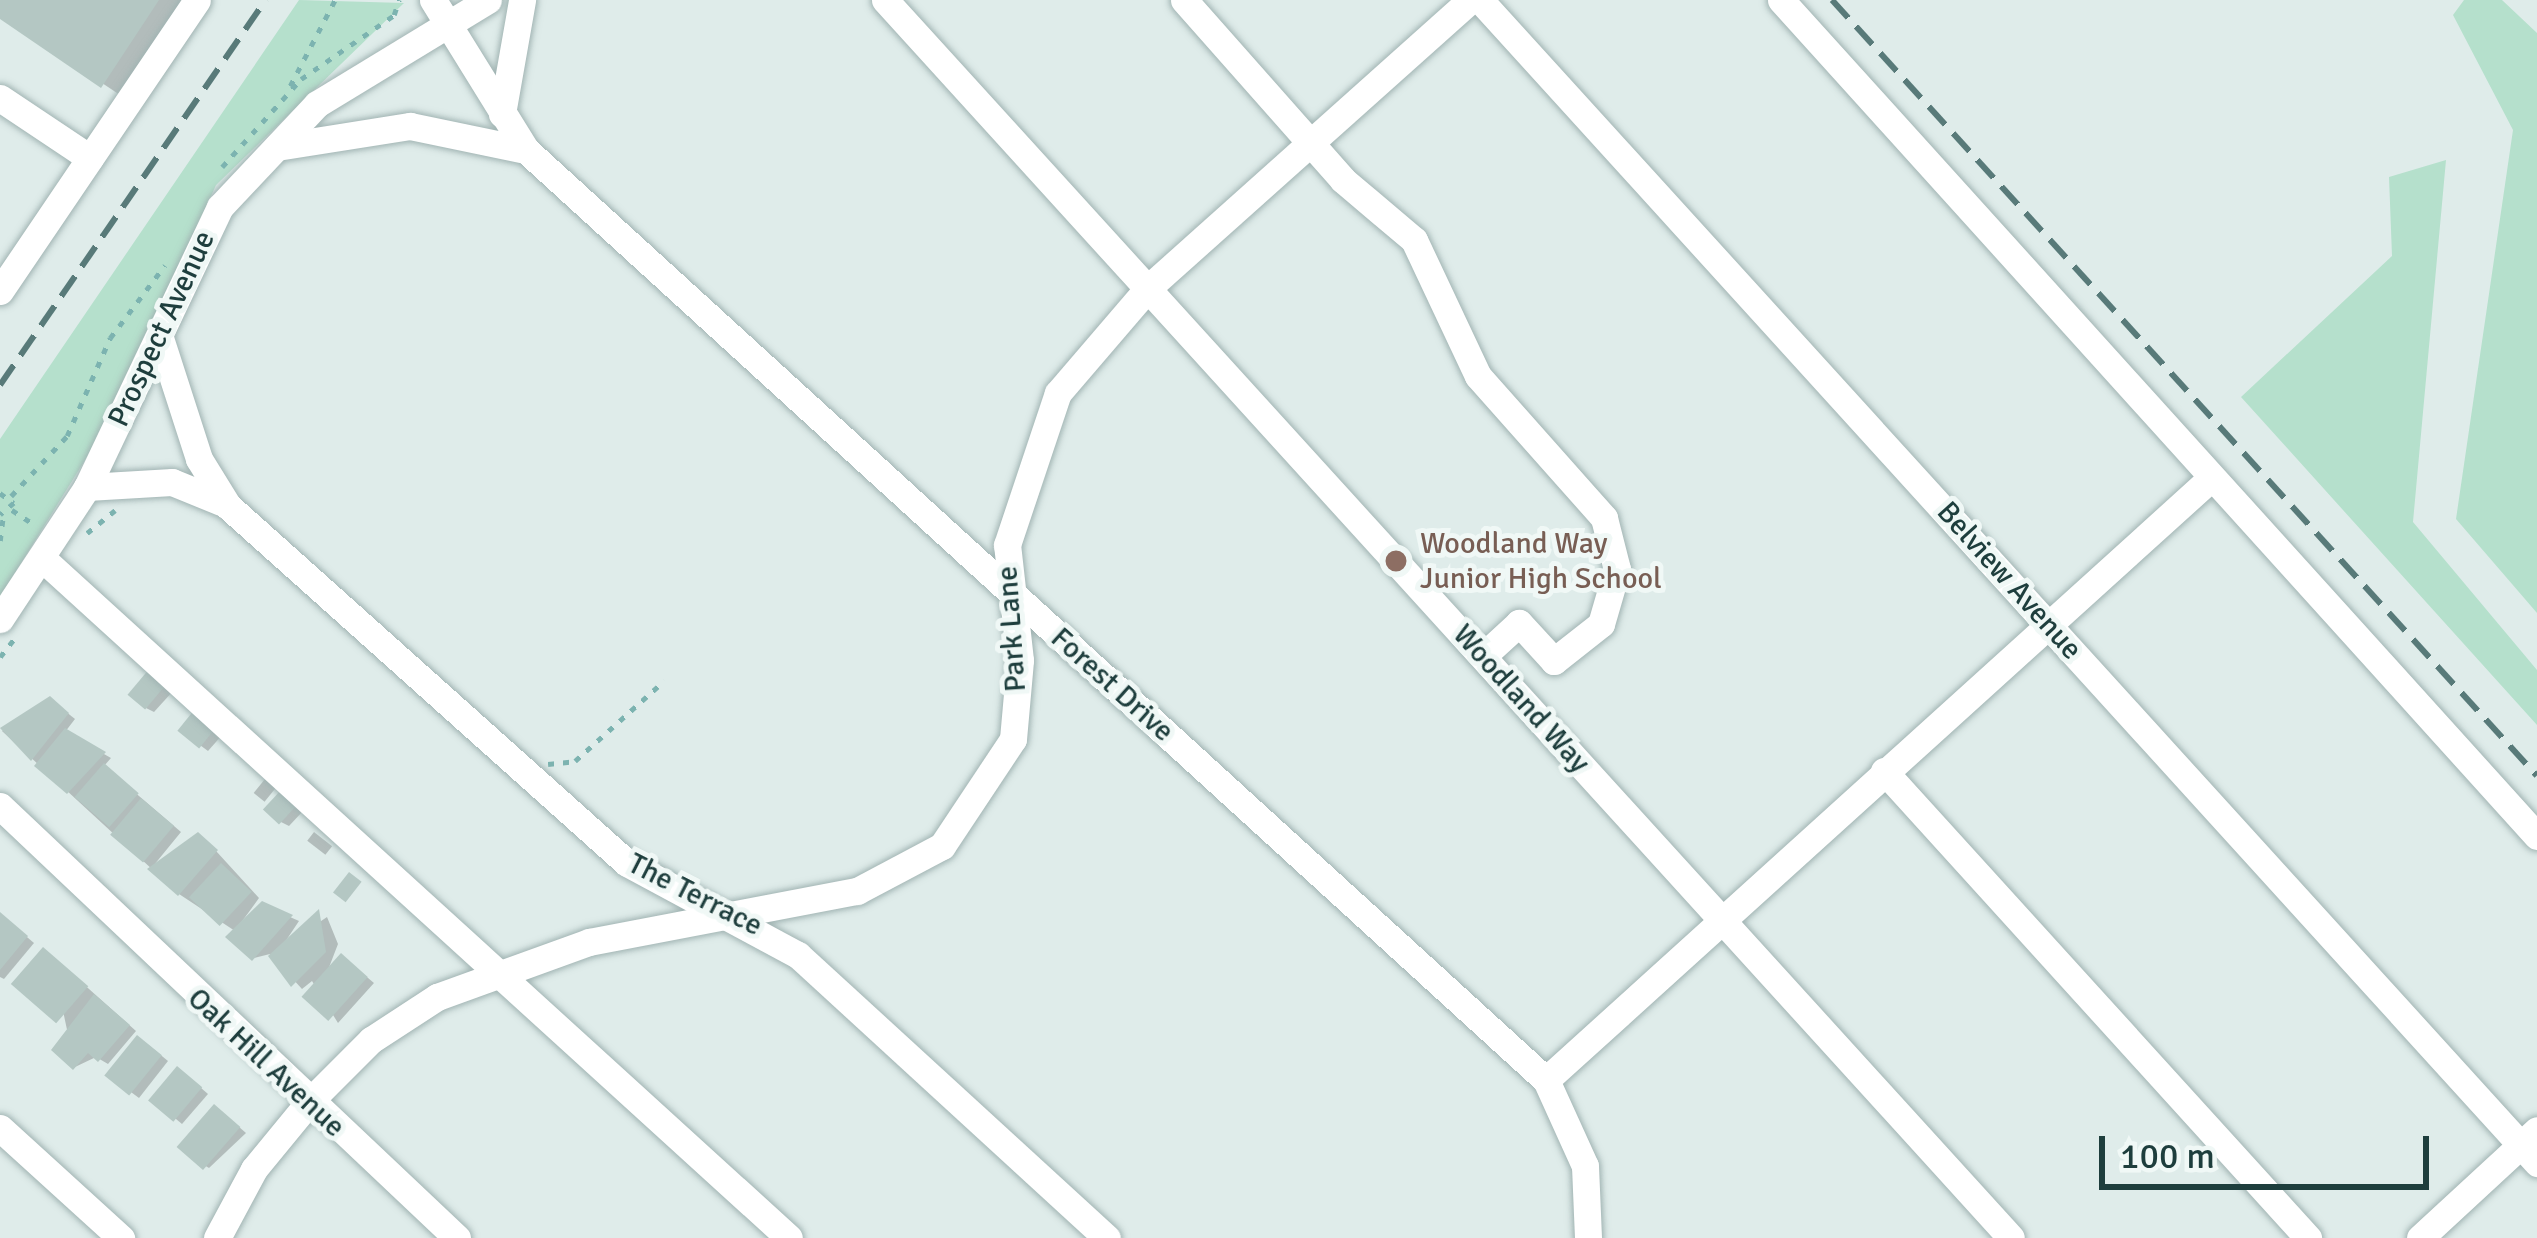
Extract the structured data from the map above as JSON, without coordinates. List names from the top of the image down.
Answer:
{
  "streets": {
    "street": [
      "Prospect Avenue",
      "Belview Avenue",
      "Park Lane",
      "Forest Drive",
      "Woodland Way",
      "The Terrace",
      "Oak Hill Avenue"
    ]
  },
  "crossings": [
    ["Prospect Avenue", "Forest Drive"],
    ["Prospect Avenue", "The Terrace"],
    ["Park Lane", "Forest Drive"],
    ["Park Lane", "Woodland Way"],
    ["Park Lane", "The Terrace"],
    ["Park Lane", "Oak Hill Avenue"]
  ],
  "places": ["Woodland Way Junior High School"],
  "scale_bar": "100 m"
}
